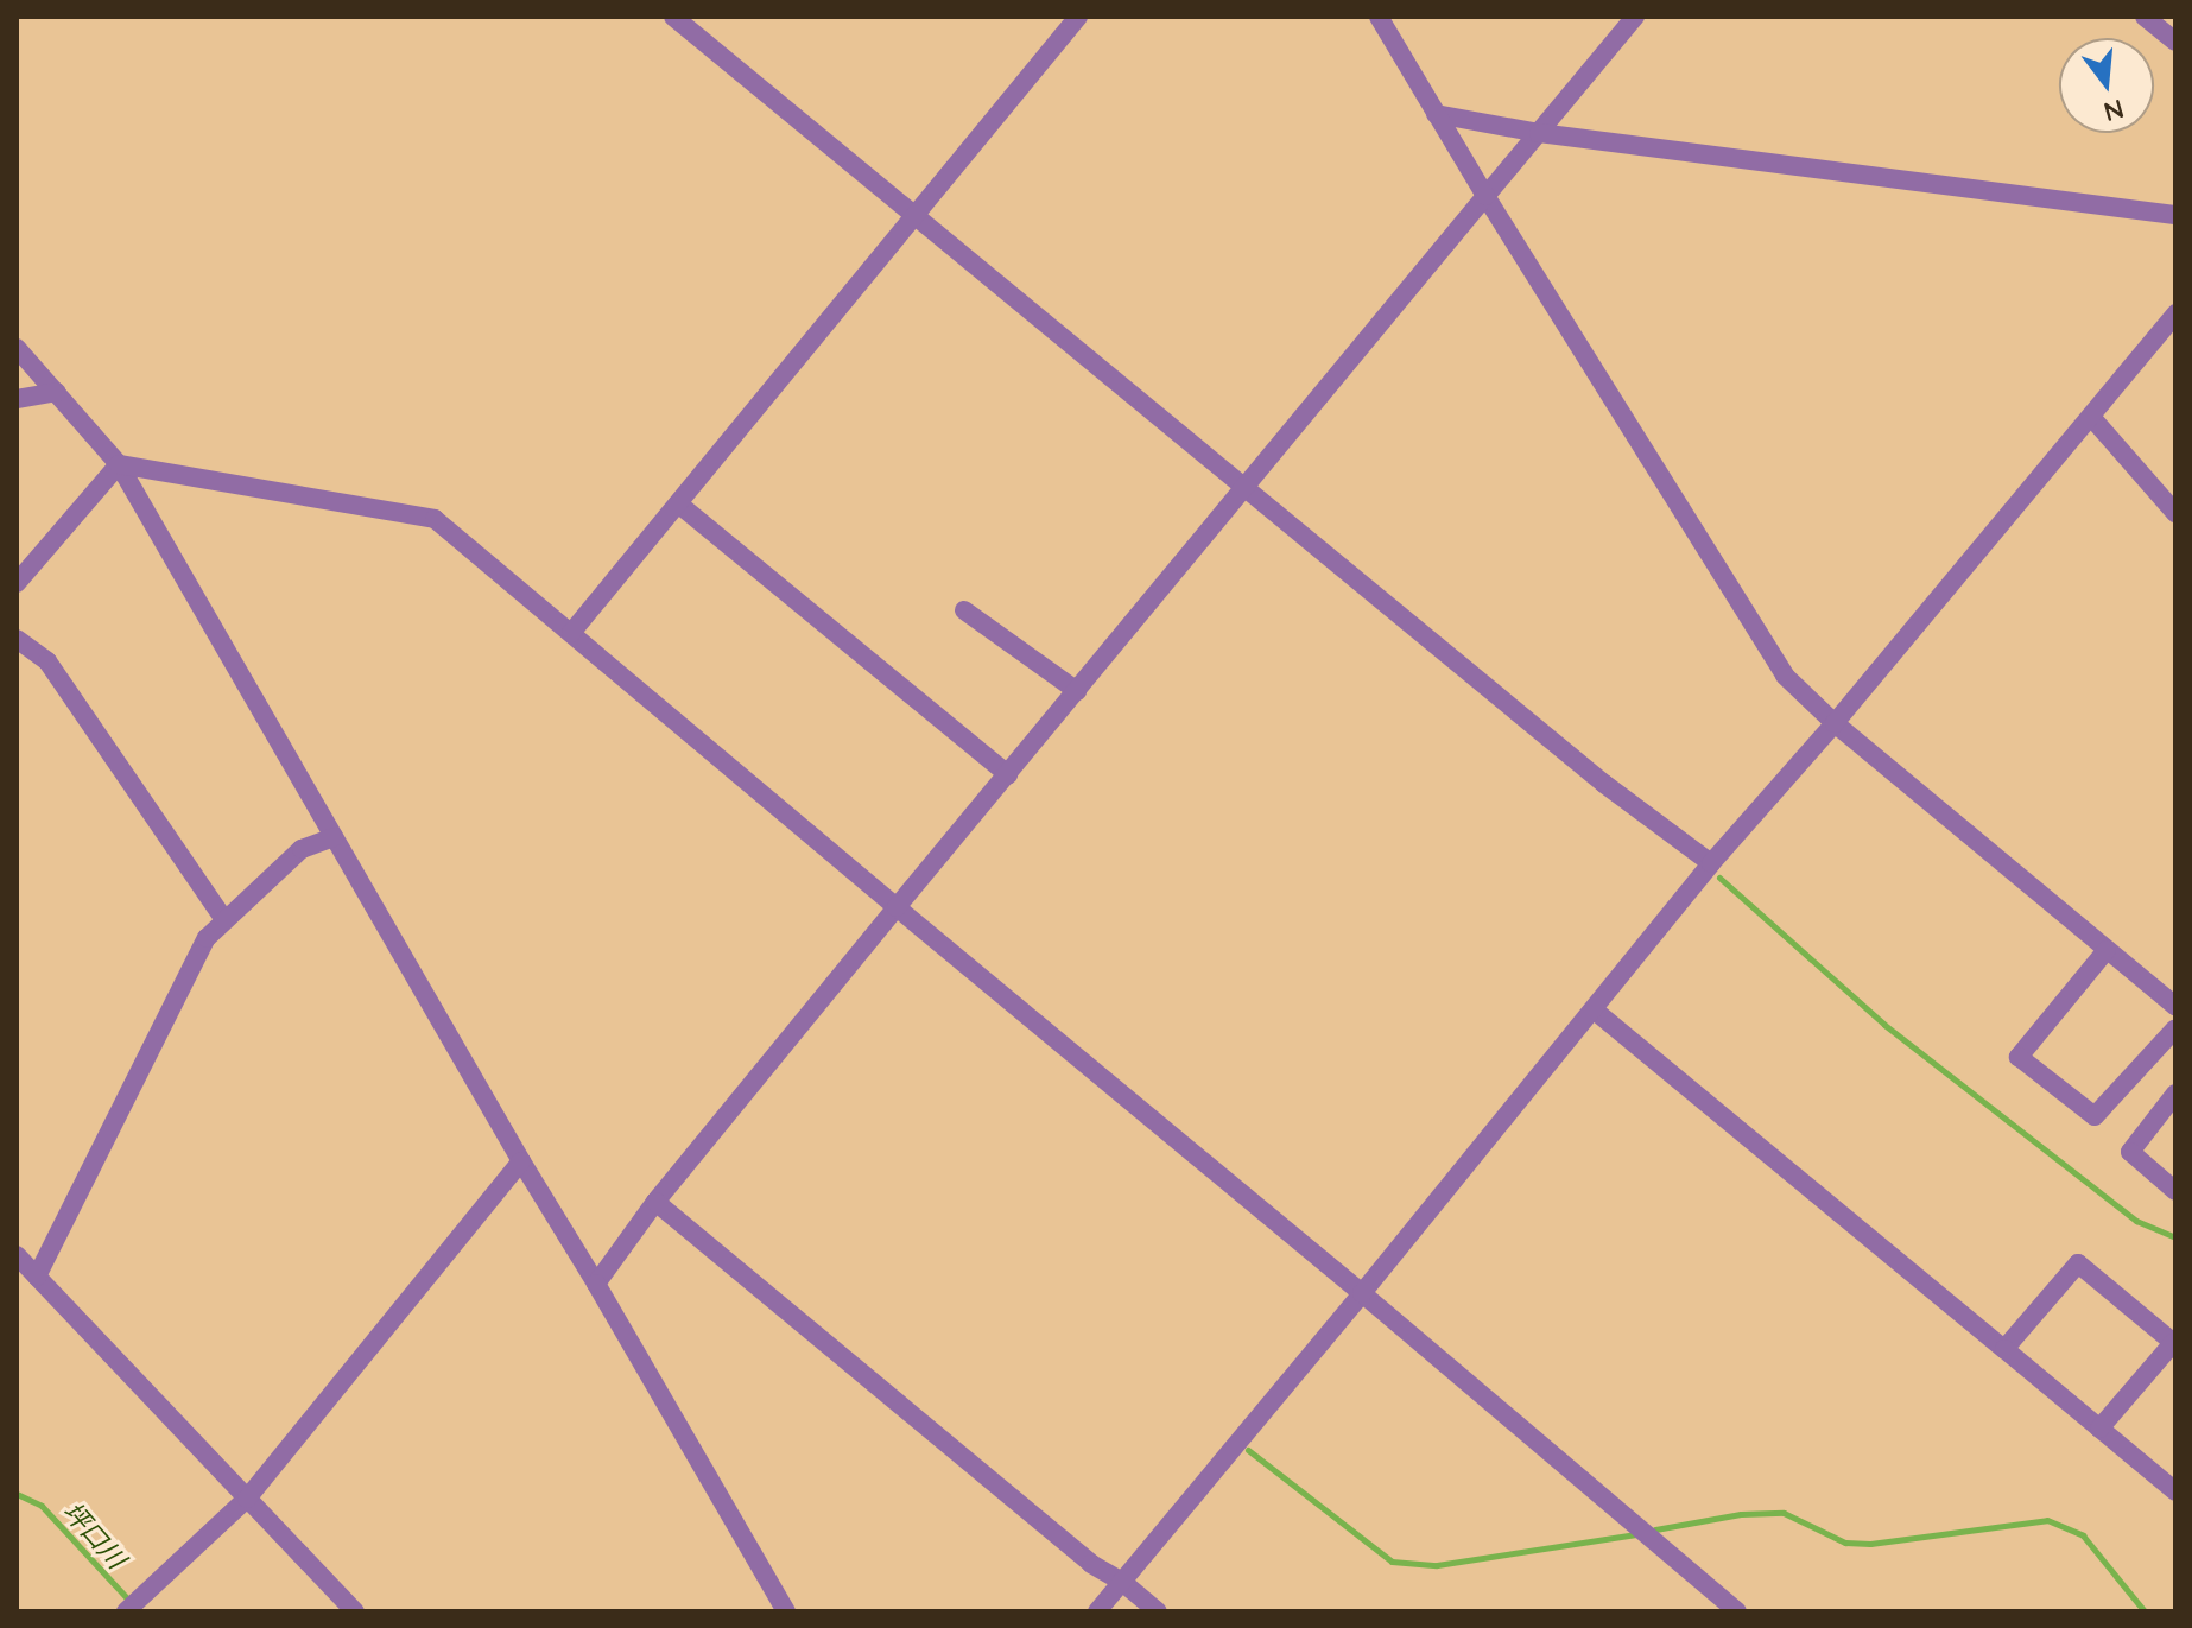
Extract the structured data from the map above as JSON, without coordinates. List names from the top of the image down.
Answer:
{
  "water": ["坪口川"],
  "north": "bottom"
}
